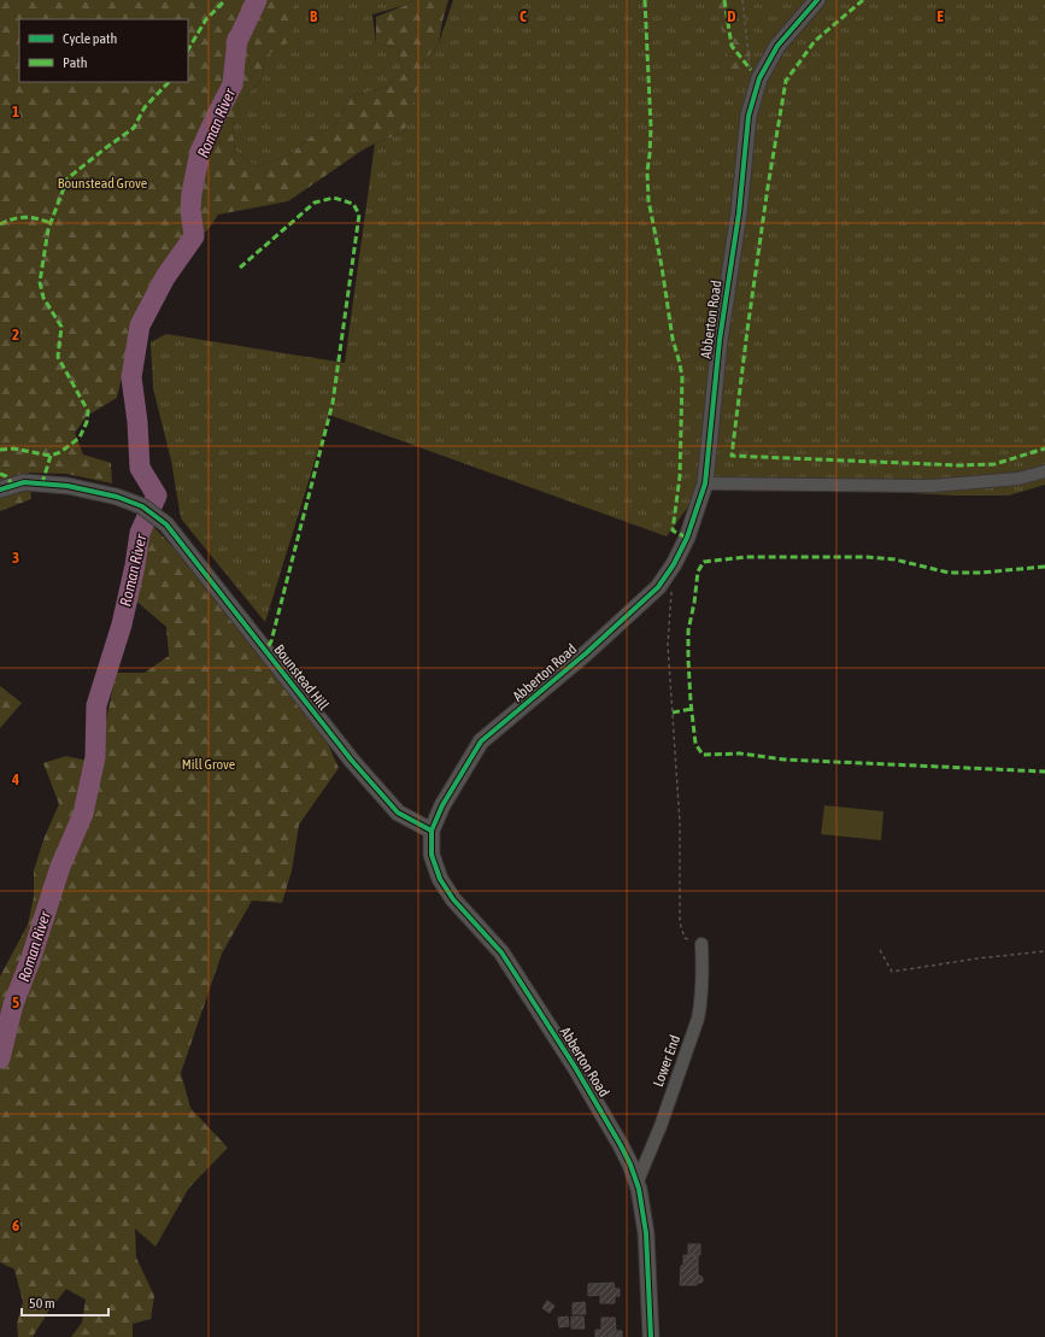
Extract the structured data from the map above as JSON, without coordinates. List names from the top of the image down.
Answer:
{
  "streets": {
    "street": ["Abberton Road", "Bounstead Hill", "Lower End"]
  },
  "crossings": [
    ["Abberton Road", "Bounstead Hill"],
    ["Abberton Road", "Lower End"]
  ],
  "water": ["Roman River"],
  "parks": ["Bounstead Grove", "Mill Grove"],
  "legend": ["Cycle path", "Path"],
  "scale_bar": "50 m",
  "grid": {
    "columns": [
      "B",
      "C",
      "D",
      "E"
    ],
    "rows": [
      "1",
      "2",
      "3",
      "4",
      "5",
      "6"
    ]
  }
}
